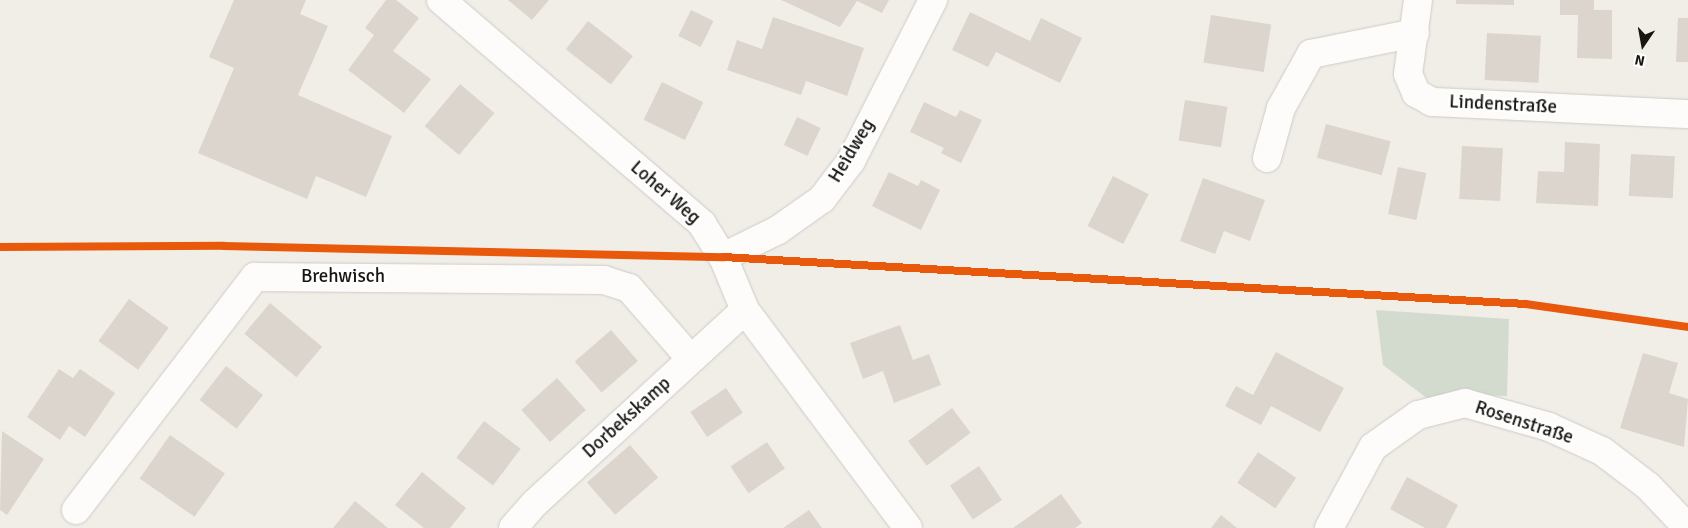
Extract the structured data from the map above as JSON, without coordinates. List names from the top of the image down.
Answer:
{
  "streets": {
    "street": [
      "Lindenstraße",
      "Heidweg",
      "Loher Weg",
      "Brehwisch",
      "Dorbekskamp",
      "Rosenstraße"
    ]
  },
  "crossings": [
    ["Heidweg", "Loher Weg"],
    ["Loher Weg", "Dorbekskamp"],
    ["Brehwisch", "Dorbekskamp"]
  ],
  "north": "bottom"
}
